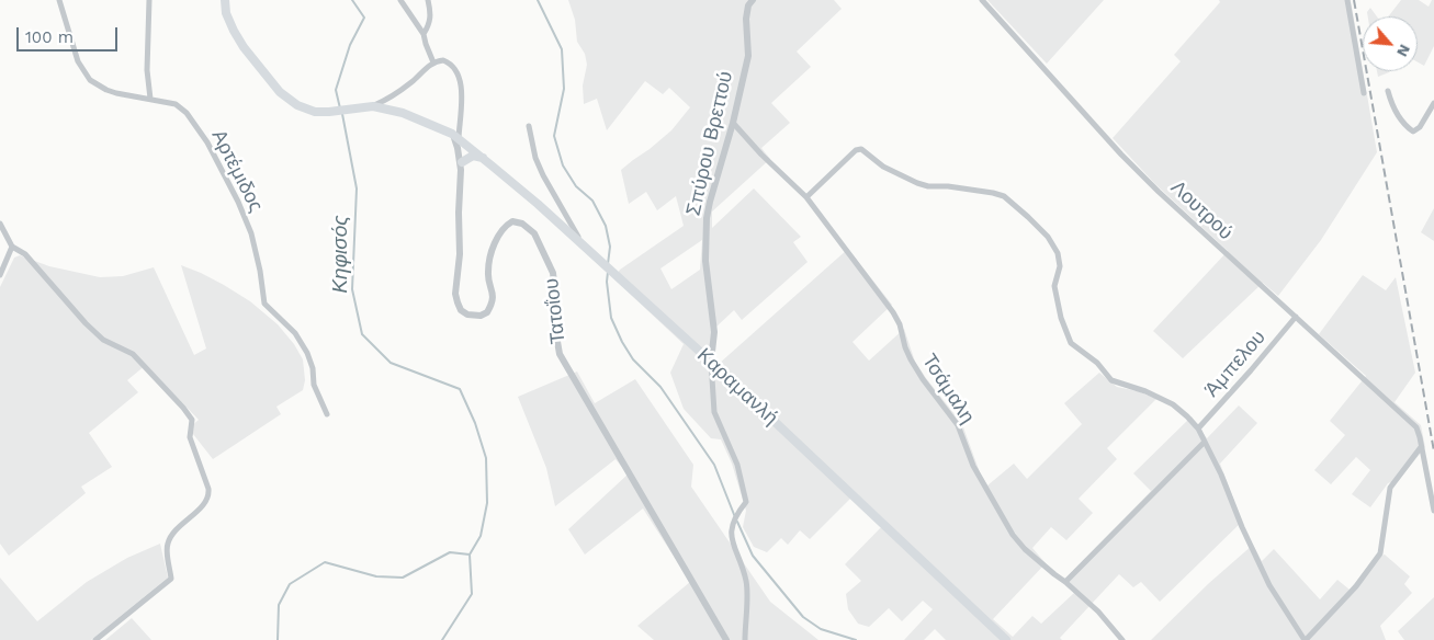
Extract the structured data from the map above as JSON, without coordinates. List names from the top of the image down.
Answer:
{
  "streets": {
    "main road": ["Καραμανλή"],
    "street": [
      "Σπύρου Βρεττού",
      "Αρτέμιδος",
      "Λουτρού",
      "Τατοΐου",
      "Άμπελου",
      "Τσάμαλη"
    ]
  },
  "crossings": [
    ["Σπύρου Βρεττού", "Καραμανλή"],
    ["Σπύρου Βρεττού", "Τσάμαλη"],
    ["Λουτρού", "Άμπελου"],
    ["Τατοΐου", "Καραμανλή"]
  ],
  "water": ["Κηφισός"],
  "scale_bar": "100 m",
  "north": "bottom right"
}
